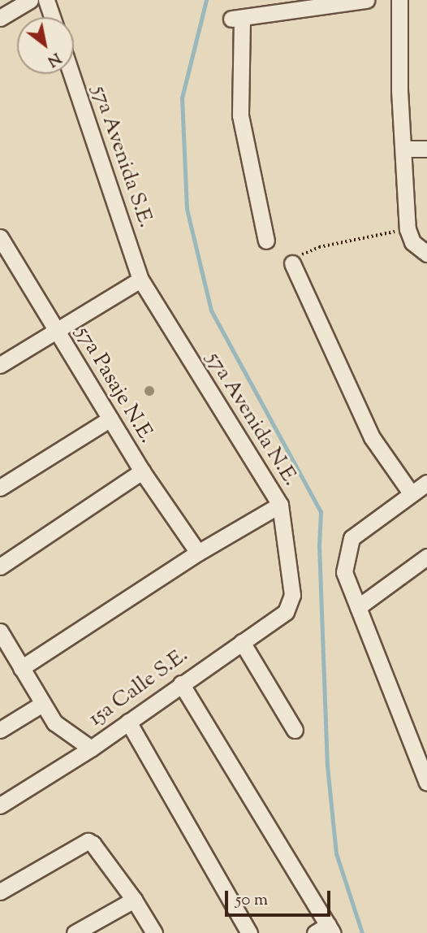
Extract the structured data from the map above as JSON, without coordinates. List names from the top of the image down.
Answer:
{
  "streets": {
    "street": [
      "57a Avenida S.E.",
      "57a Pasaje N.E.",
      "57a Avenida N.E.",
      "15a Calle S.E."
    ]
  },
  "crossings": [
    ["57a Avenida S.E.", "57a Avenida N.E."],
    ["57a Avenida N.E.", "15a Calle S.E."]
  ],
  "scale_bar": "50 m",
  "north": "bottom right"
}
